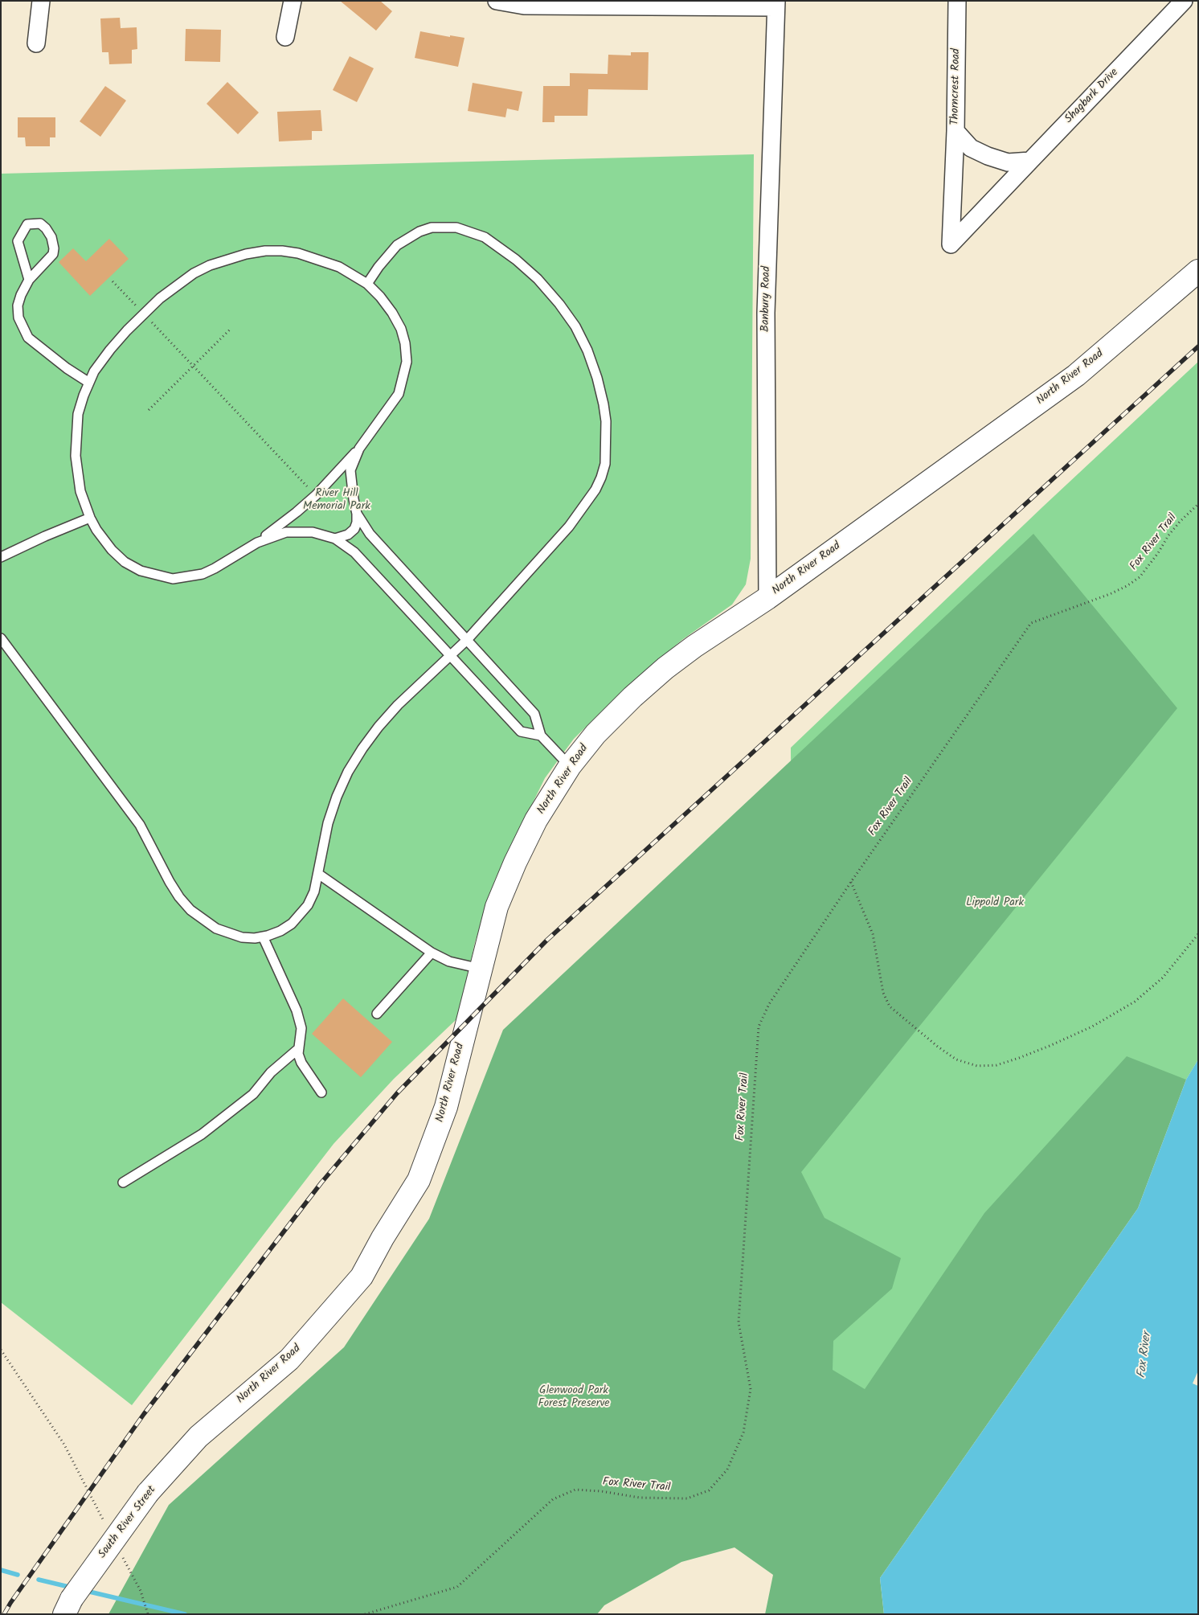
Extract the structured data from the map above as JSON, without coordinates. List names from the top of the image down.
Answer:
{
  "streets": {
    "main road": ["North River Road", "South River Street"],
    "street": ["Thorncrest Road", "Shagbark Drive", "Banbury Road"],
    "path": ["Fox River Trail"]
  },
  "crossings": [
    ["Thorncrest Road", "Shagbark Drive"],
    ["Banbury Road", "North River Road"],
    ["North River Road", "South River Street"]
  ],
  "water": ["Fox River"],
  "parks": ["River Hill Memorial Park", "Lippold Park", "Glenwood Park Forest Preserve"]
}
